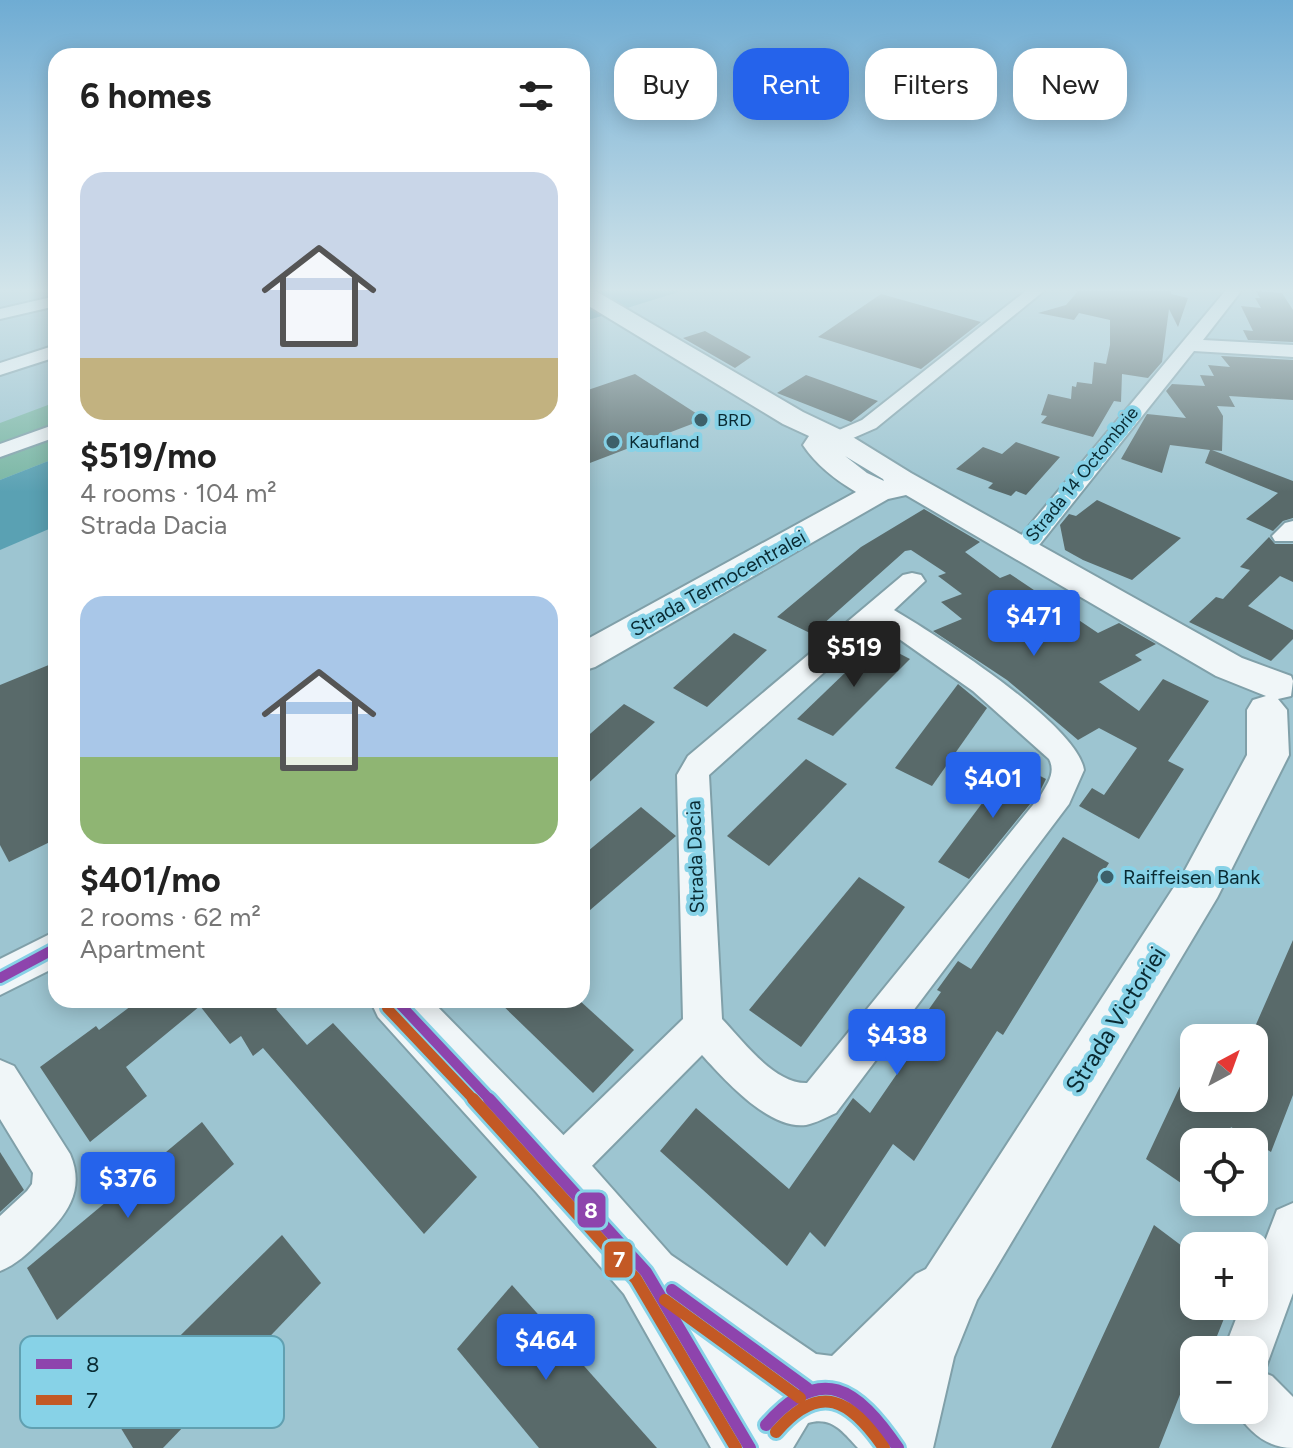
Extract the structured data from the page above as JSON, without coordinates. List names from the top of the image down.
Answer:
{
  "streets": {
    "main road": ["Strada Termocentralei", "Strada Victoriei"],
    "street": ["Strada 14 Octombrie", "Strada Dacia"]
  },
  "places": ["BRD", "Kaufland", "Raiffeisen Bank"],
  "lines": ["transit line 8", "transit line 7"],
  "legend": ["8", "7"],
  "north": "top right",
  "page": {
    "chip": [
      "Buy",
      "Rent",
      "Filters",
      "New"
    ],
    "heading": "6 homes",
    "list": [
      {
        "name": "$519/mo",
        "note": "4 rooms · 104 m² · Strada Dacia"
      },
      {
        "name": "$401/mo",
        "note": "2 rooms · 62 m² · Apartment"
      }
    ],
    "price": [
      "$471",
      "$519",
      "$401",
      "$438",
      "$376",
      "$464"
    ],
    "map_buttons": ["+", "−"]
  }
}
